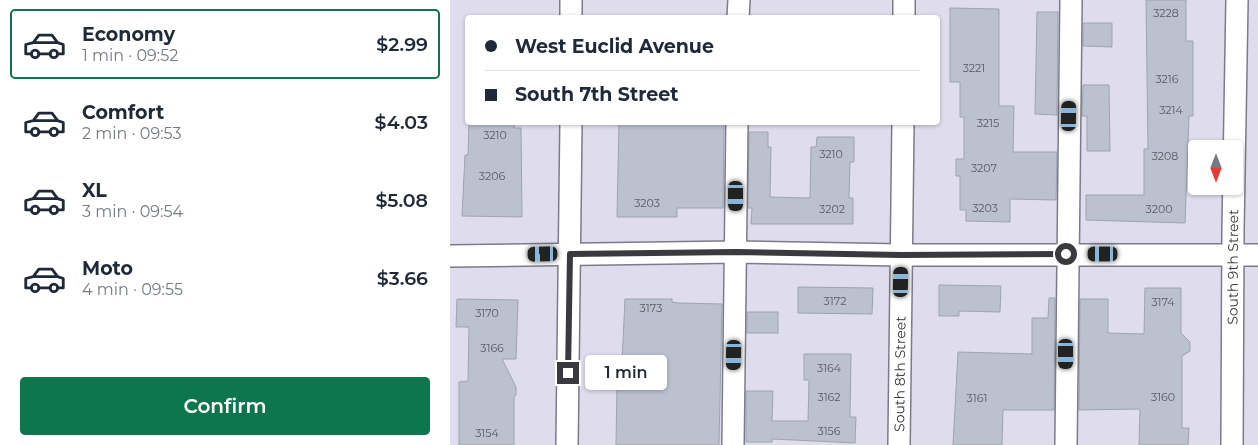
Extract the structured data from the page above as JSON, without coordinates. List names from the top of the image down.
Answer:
{
  "streets": {
    "street": ["South 9th Street", "South 8th Street"]
  },
  "house_numbers": [
    "3228",
    "3221",
    "3216",
    "3214",
    "3215",
    "3210",
    "3210",
    "3208",
    "3207",
    "3206",
    "3203",
    "3203",
    "3202",
    "3200",
    "3172",
    "3174",
    "3173",
    "3170",
    "3166",
    "3164",
    "3162",
    "3160",
    "3161",
    "3156",
    "3154"
  ],
  "north": "bottom",
  "page": {
    "list": [
      {
        "name": "Economy",
        "note": "1 min · 09:52",
        "value": "$2.99"
      },
      {
        "name": "Comfort",
        "note": "2 min · 09:53",
        "value": "$4.03"
      },
      {
        "name": "XL",
        "note": "3 min · 09:54",
        "value": "$5.08"
      },
      {
        "name": "Moto",
        "note": "4 min · 09:55",
        "value": "$3.66"
      }
    ],
    "banner": ["West Euclid Avenue", "South 7th Street"],
    "bubble": "1 min",
    "buttons": "Confirm"
  }
}
